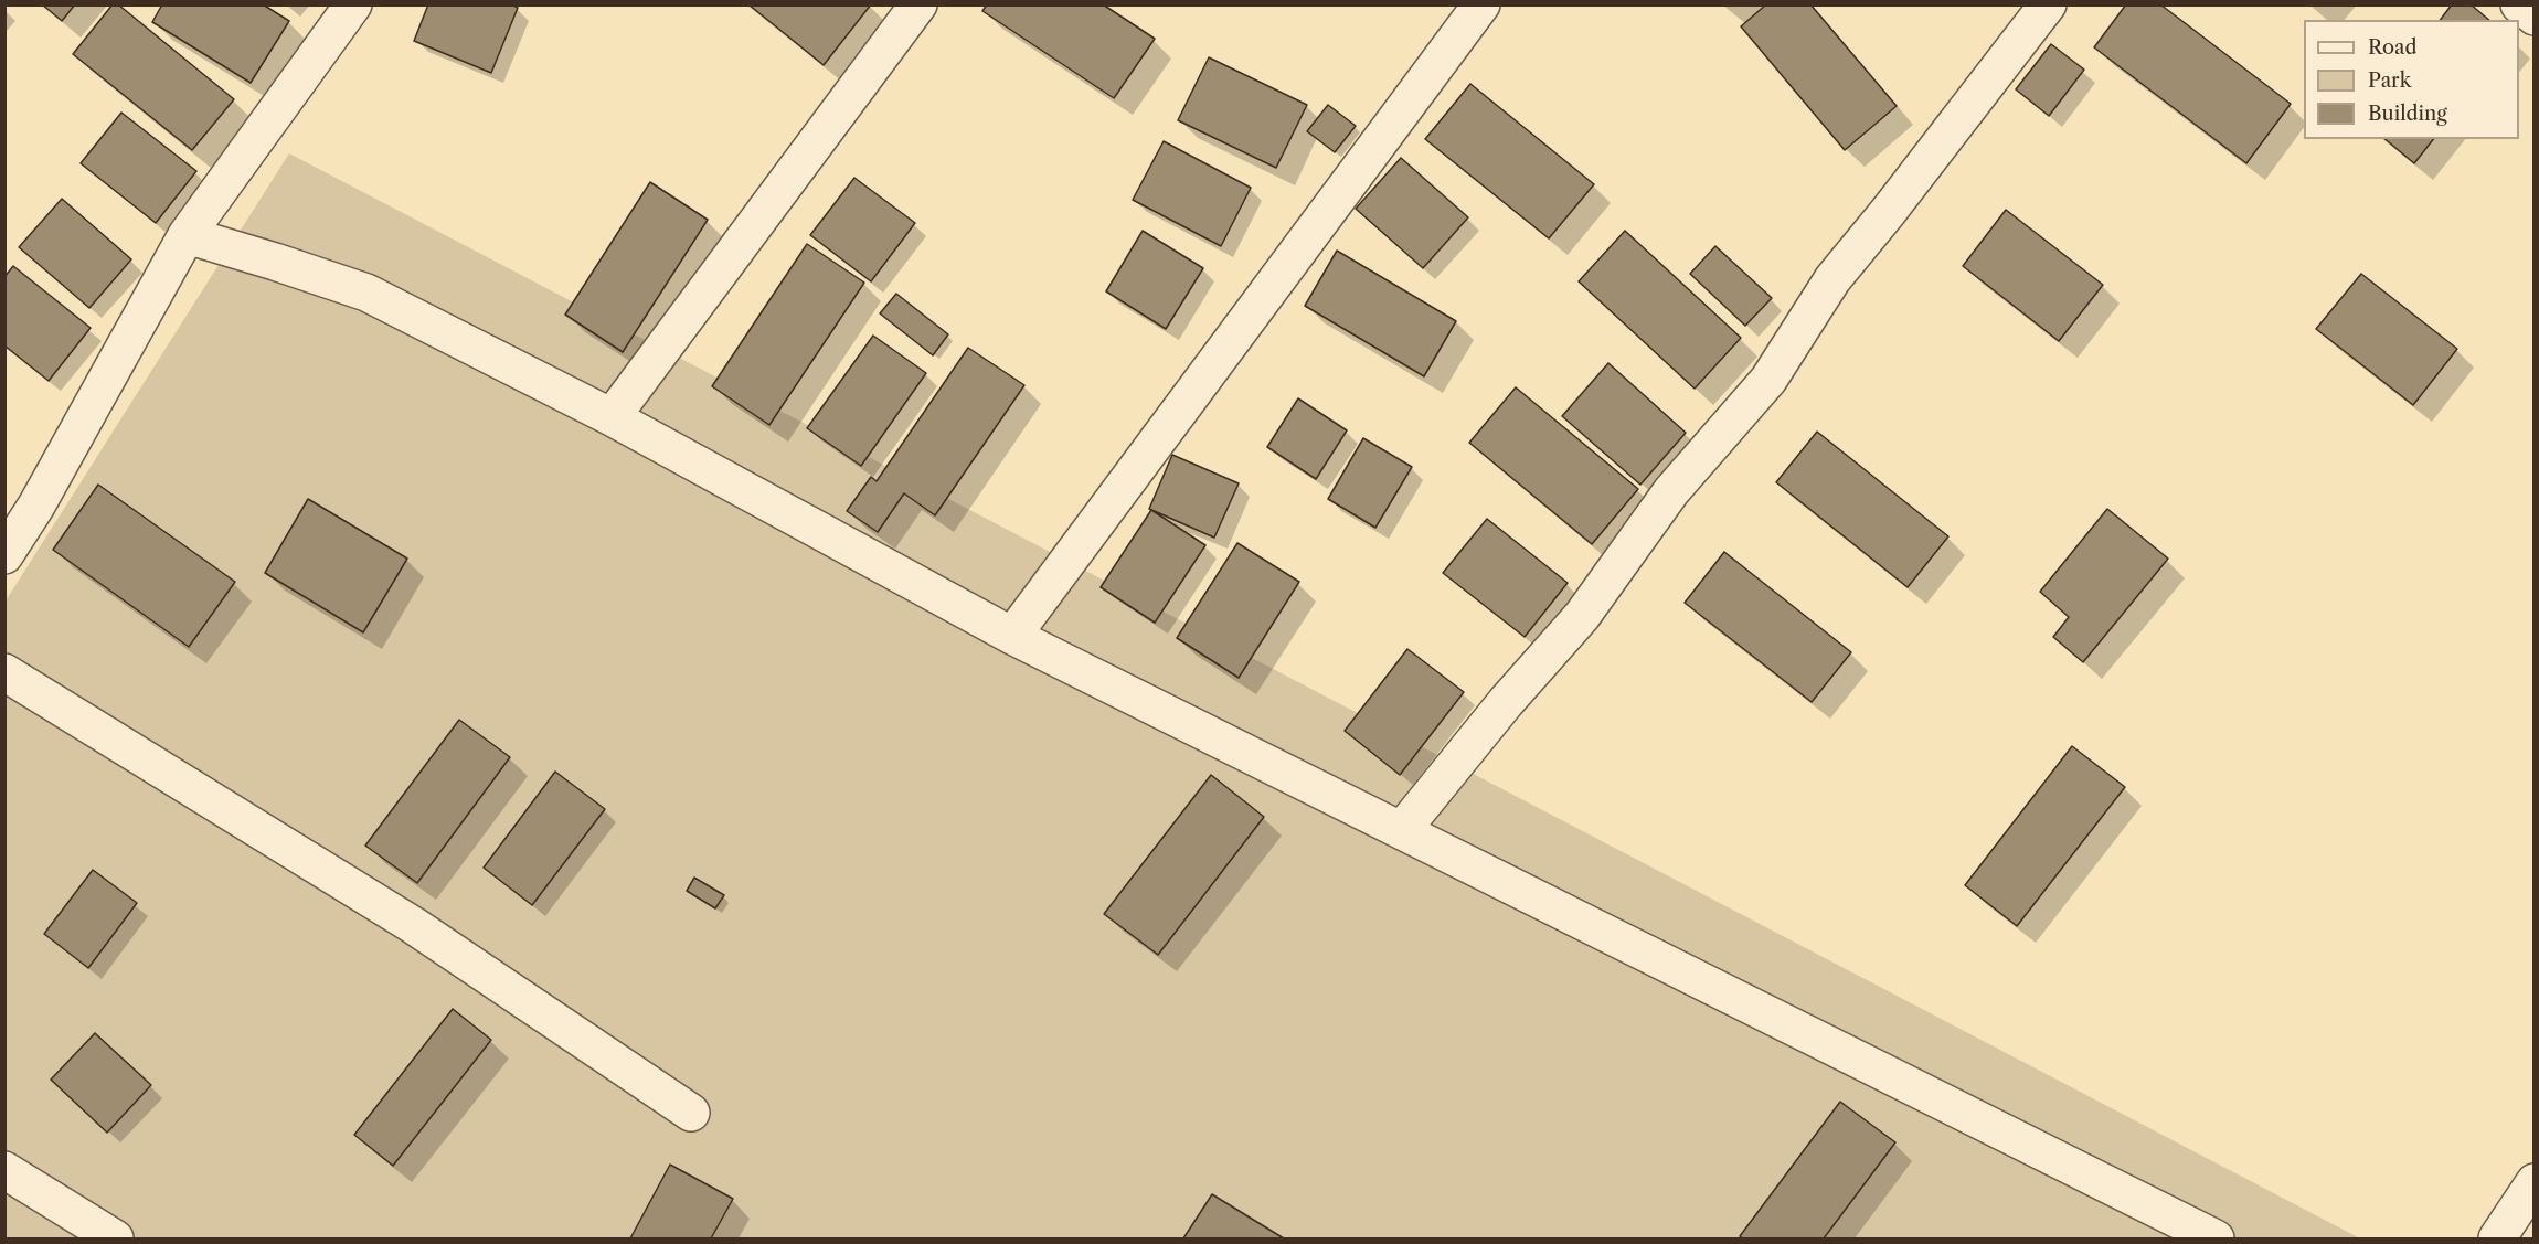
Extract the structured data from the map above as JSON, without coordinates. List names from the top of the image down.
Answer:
{
  "legend": ["Road", "Park", "Building"]
}
